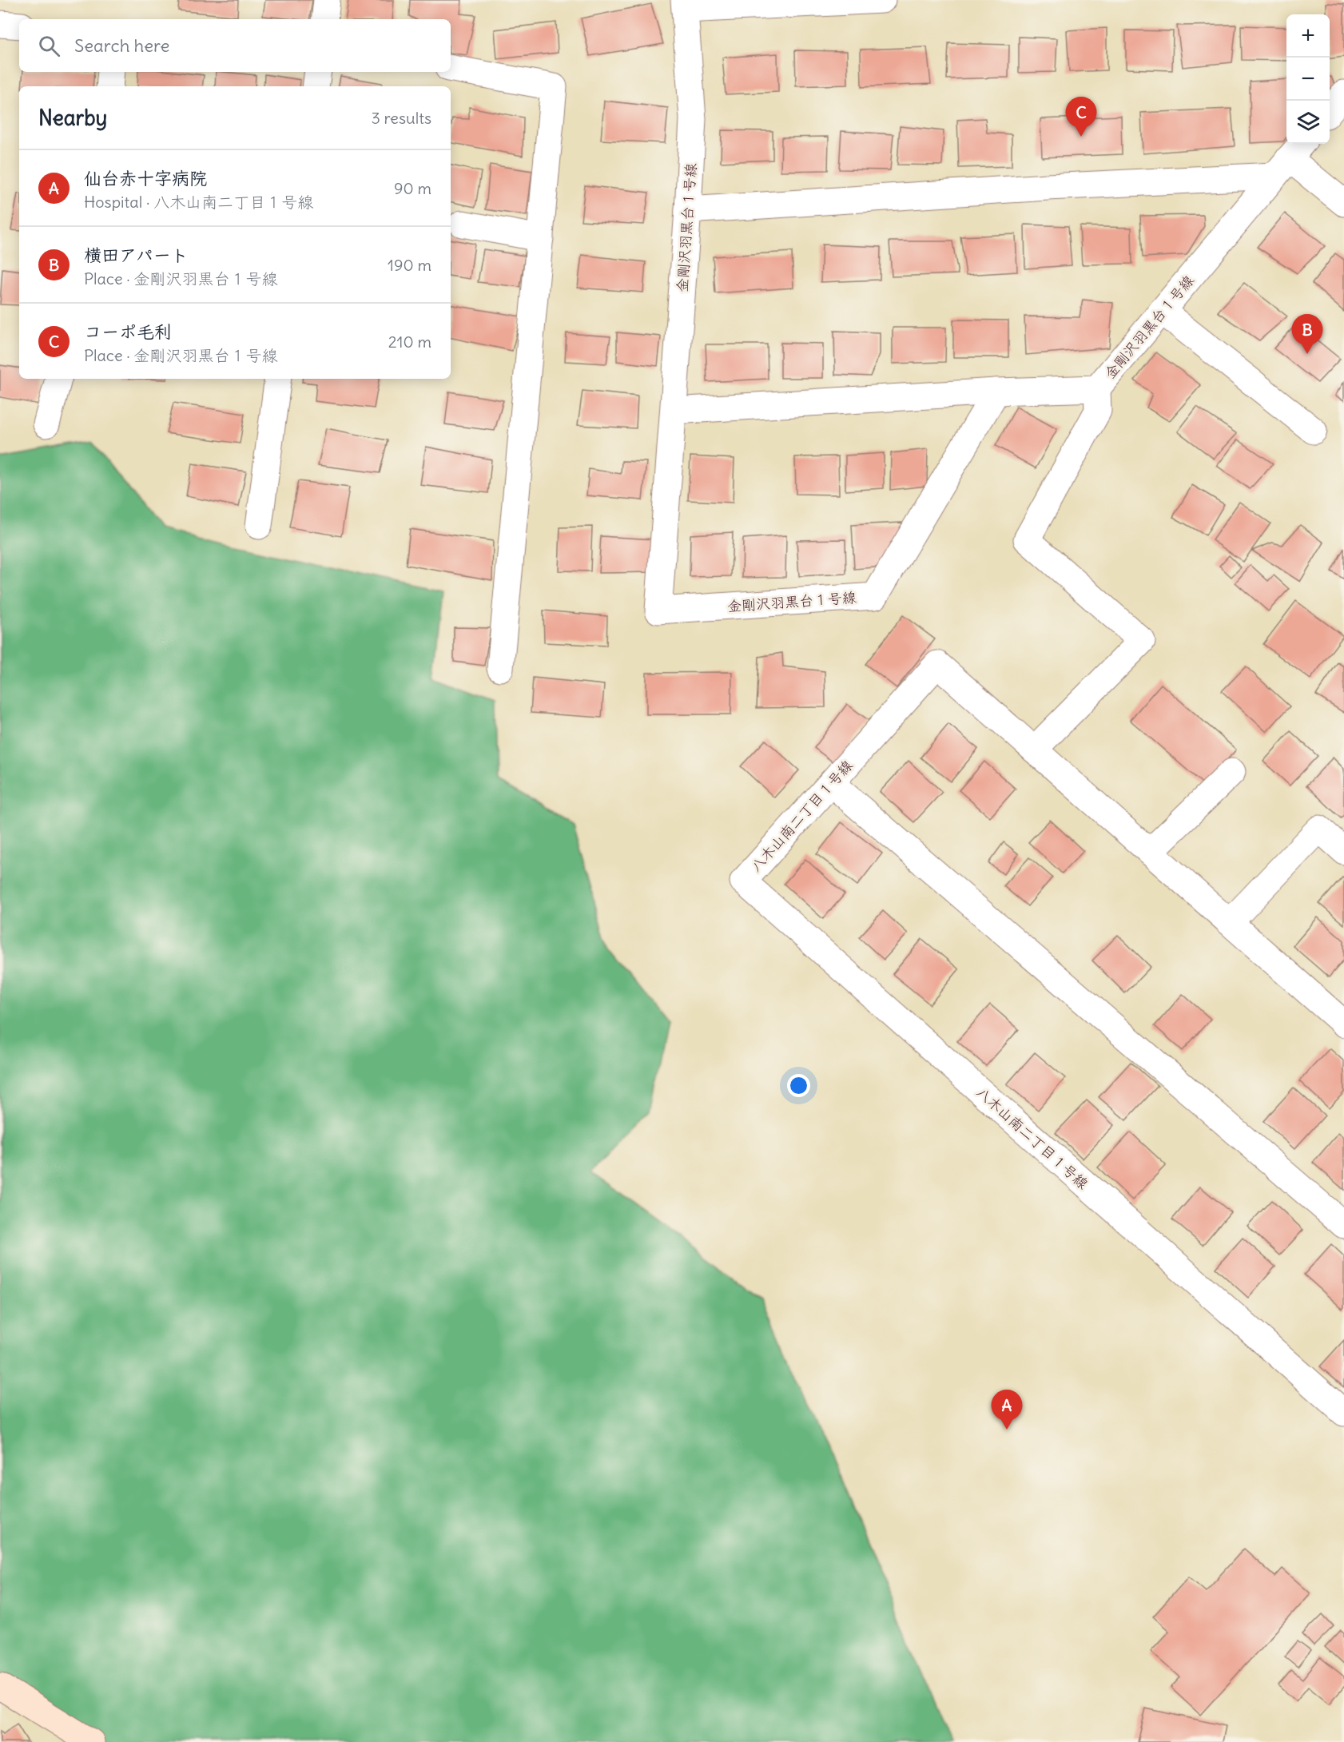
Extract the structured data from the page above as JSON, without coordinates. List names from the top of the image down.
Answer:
{
  "streets": {
    "street": ["金剛沢羽黒台１号線", "八木山南二丁目１号線"]
  },
  "page": {
    "map_buttons": ["+", "−"],
    "search": "Search here",
    "heading": ["Nearby", "3 results"],
    "pins": ["C", "B", "A"],
    "list": [
      {
        "mark": "A",
        "name": "仙台赤十字病院",
        "note": "Hospital · 八木山南二丁目１号線",
        "value": "90 m"
      },
      {
        "mark": "B",
        "name": "横田アパート",
        "note": "Place · 金剛沢羽黒台１号線",
        "value": "190 m"
      },
      {
        "mark": "C",
        "name": "コーポ毛利",
        "note": "Place · 金剛沢羽黒台１号線",
        "value": "210 m"
      }
    ]
  }
}
